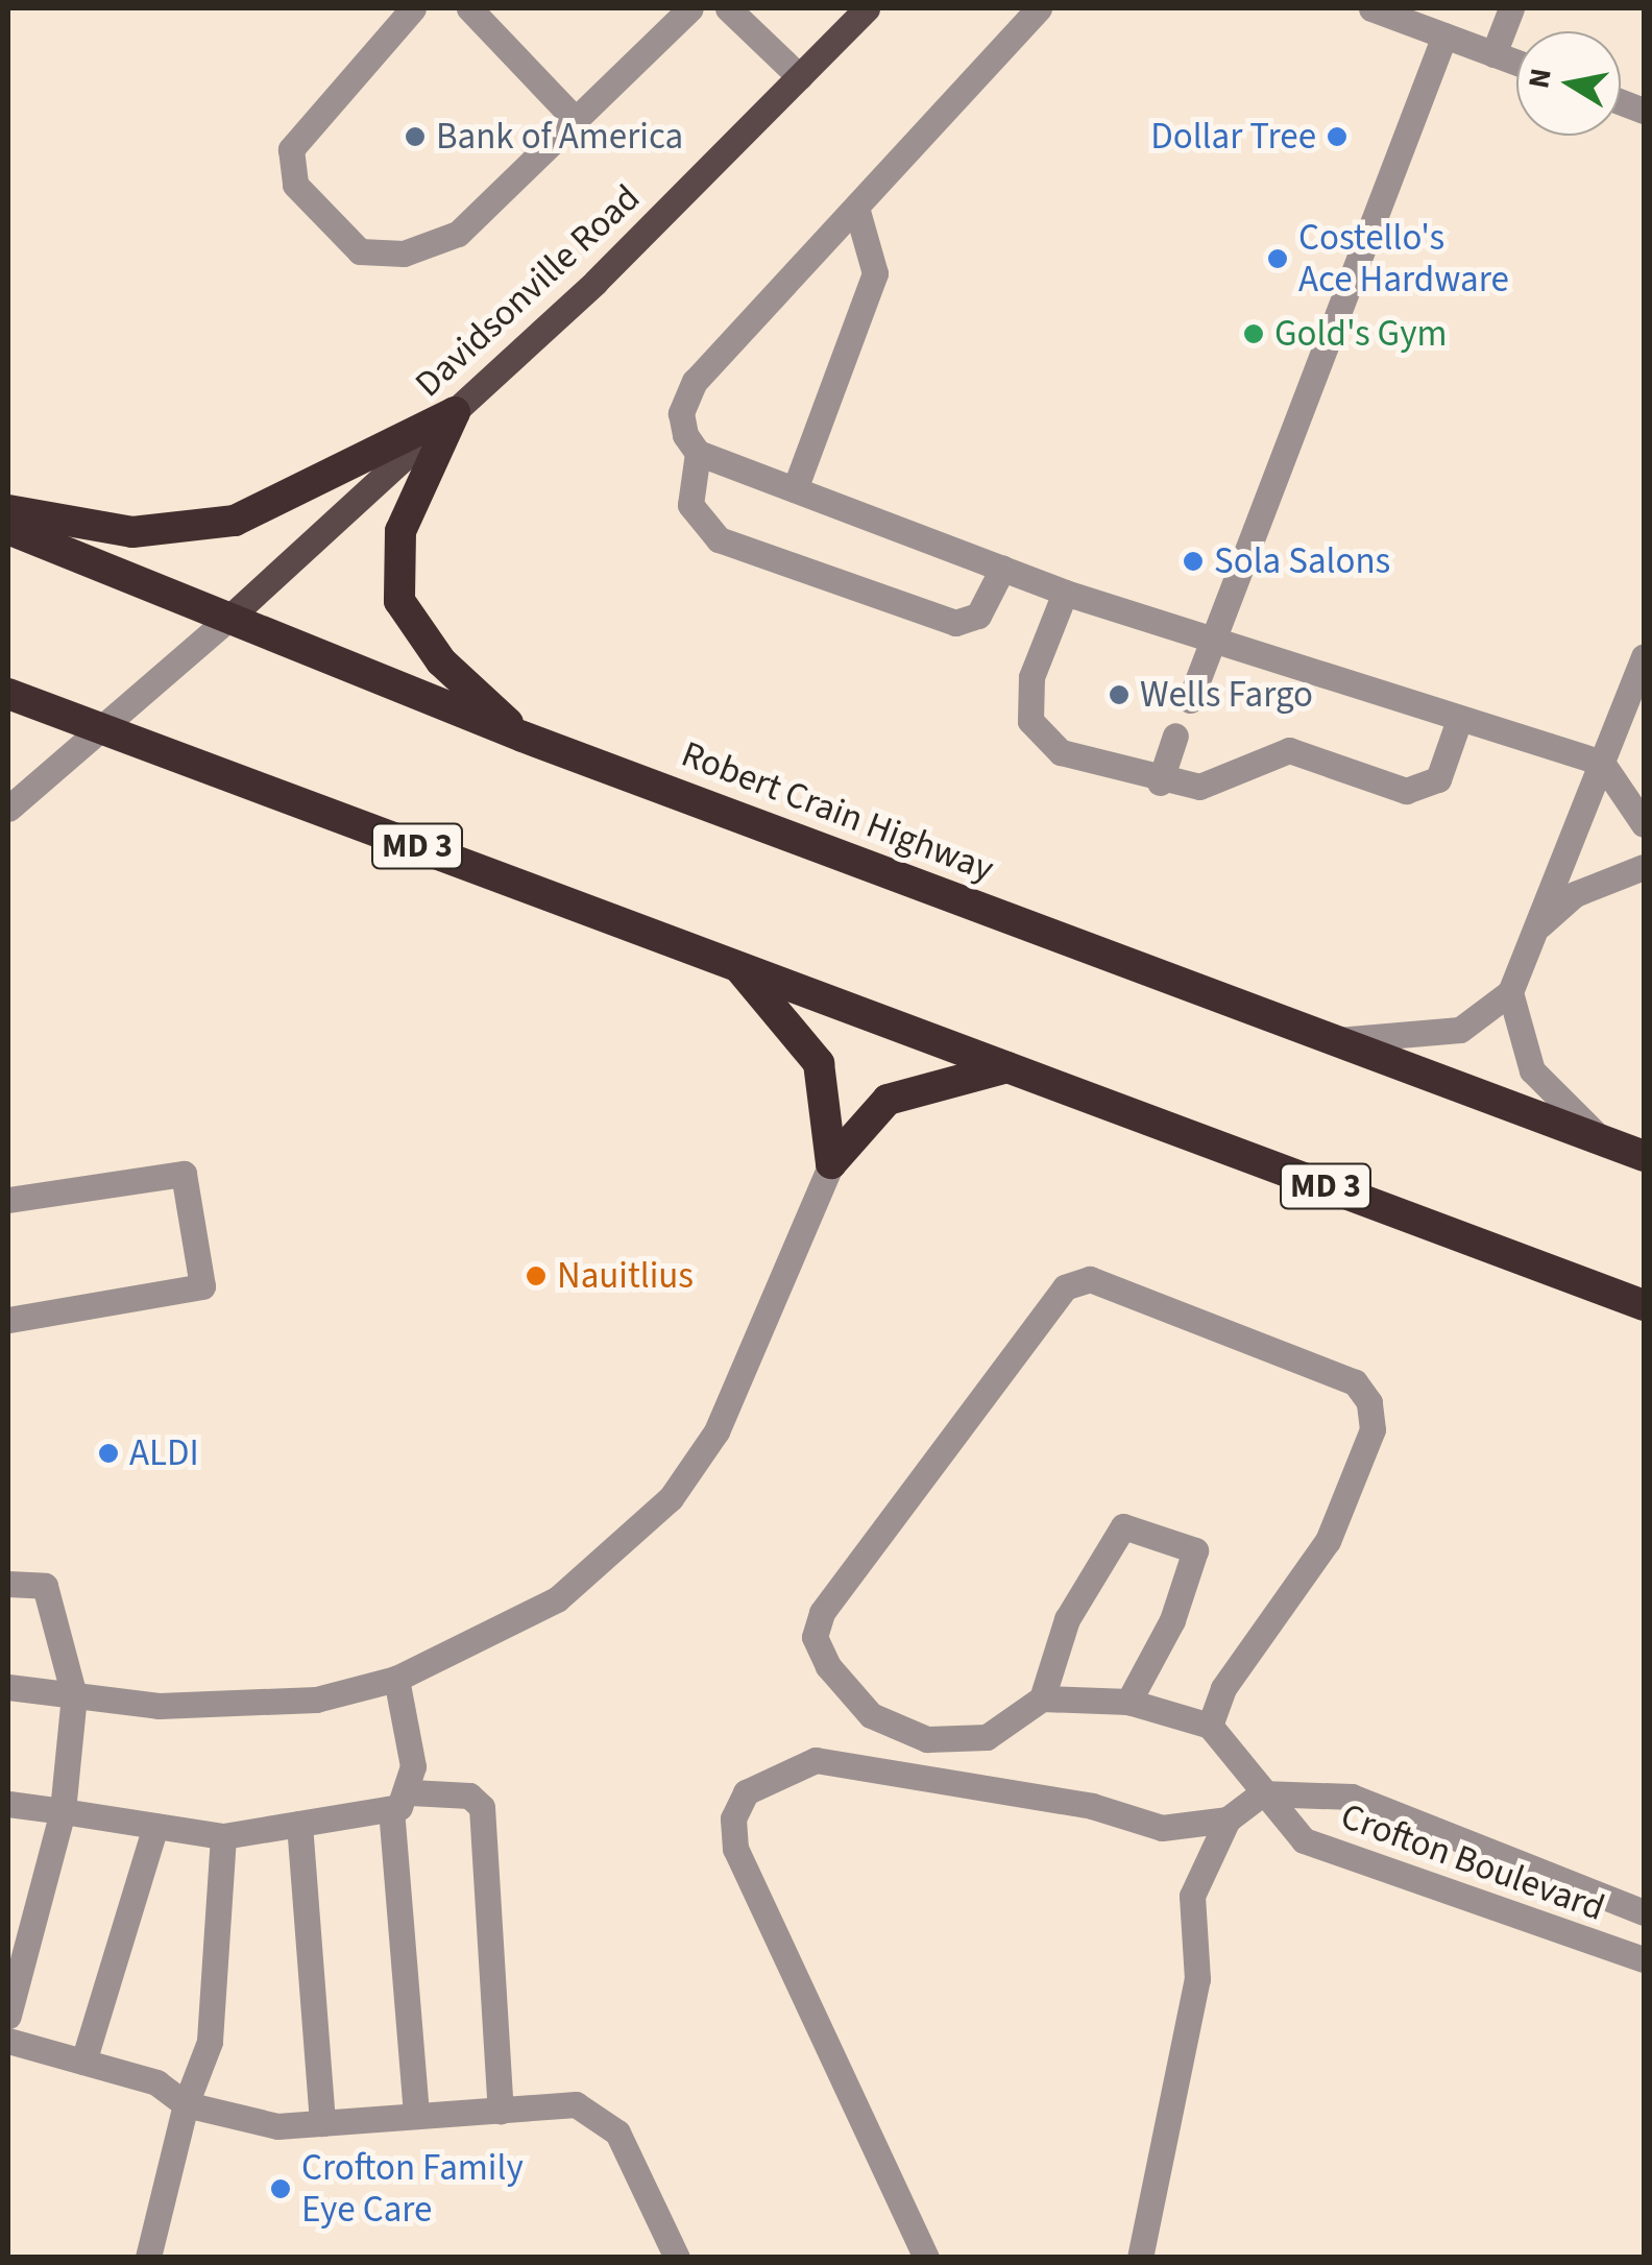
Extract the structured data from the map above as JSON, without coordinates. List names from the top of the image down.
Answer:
{
  "streets": {
    "highway": ["Robert Crain Highway", "MD 3"],
    "main road": ["Davidsonville Road"],
    "street": ["Crofton Boulevard"]
  },
  "crossings": [
    ["Davidsonville Road", "Robert Crain Highway"]
  ],
  "places": [
    "Bank of America",
    "Dollar Tree",
    "Costello's Ace Hardware",
    "Gold's Gym",
    "Sola Salons",
    "Wells Fargo",
    "Nauitlius",
    "ALDI",
    "Crofton Family Eye Care"
  ],
  "north": "left"
}
